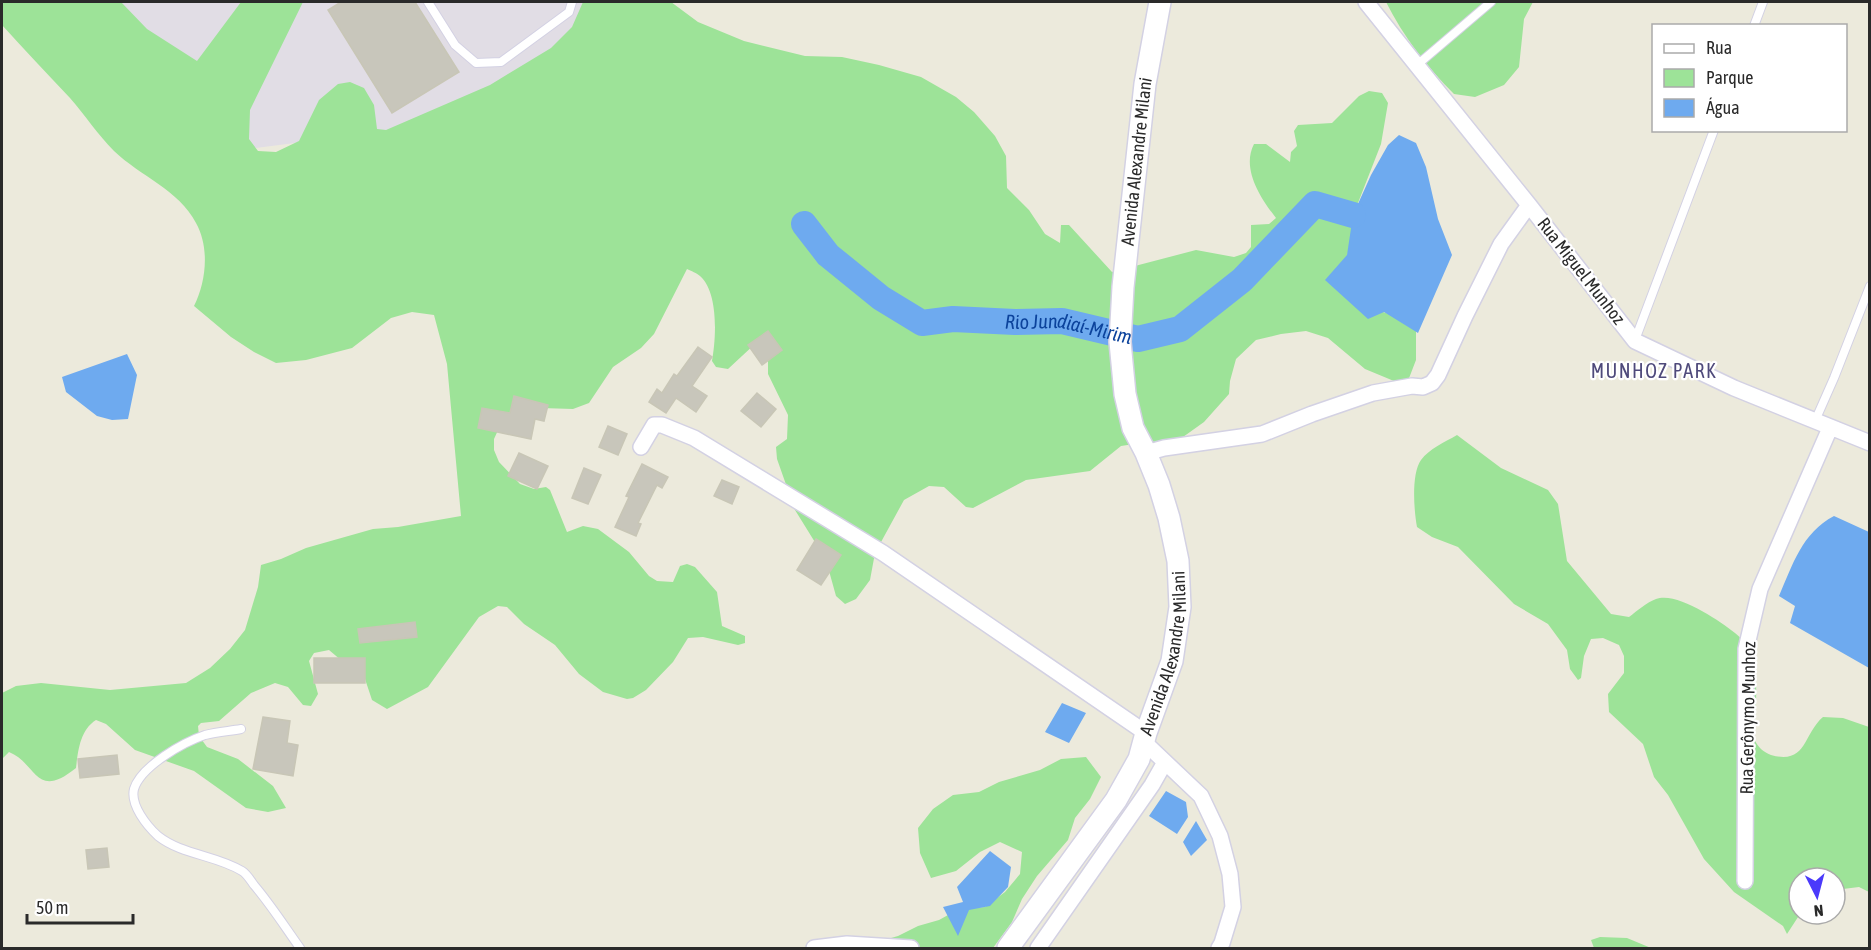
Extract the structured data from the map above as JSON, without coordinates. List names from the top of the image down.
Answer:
{
  "streets": {
    "street": ["Avenida Alexandre Milani", "Rua Miguel Munhoz", "Rua Gerônymo Munhoz"]
  },
  "crossings": [
    ["Rua Miguel Munhoz", "Rua Gerônymo Munhoz"]
  ],
  "districts": ["MUNHOZ PARK"],
  "water": ["Rio Jundiaí-Mirim"],
  "legend": ["Rua", "Parque", "Água"],
  "scale_bar": "50 m",
  "north": "bottom"
}
